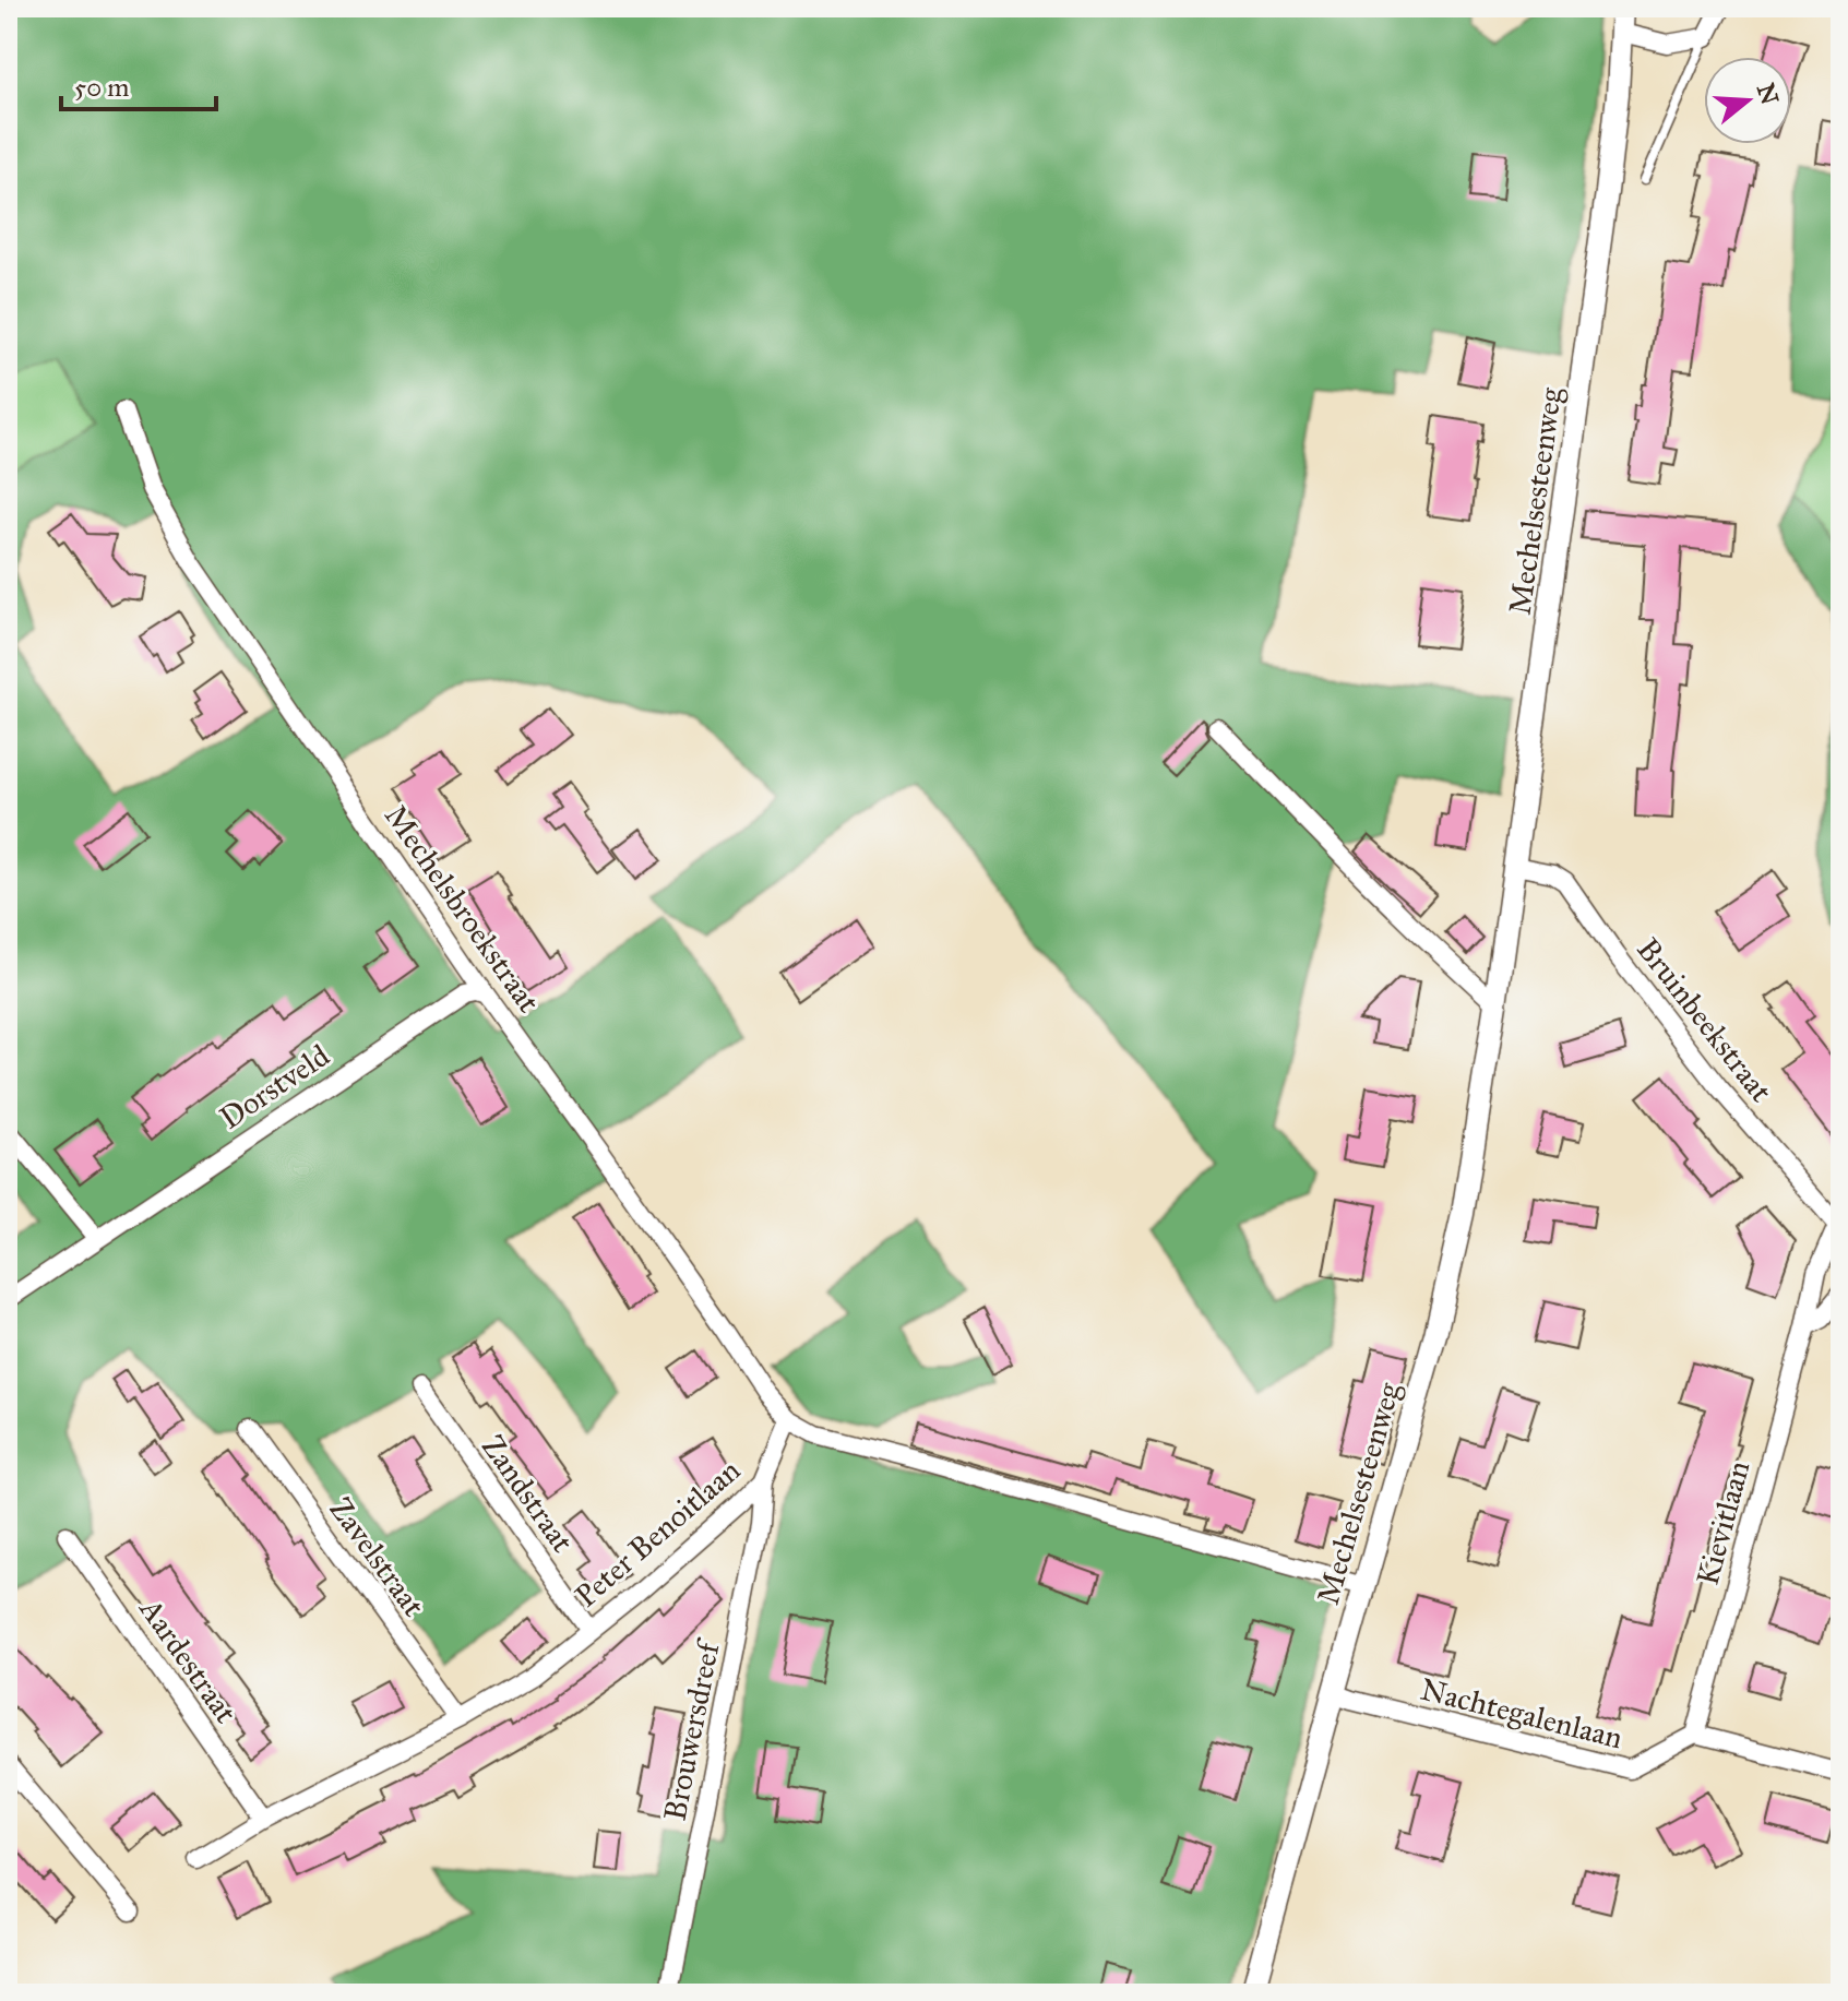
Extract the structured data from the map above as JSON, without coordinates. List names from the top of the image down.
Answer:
{
  "streets": {
    "street": [
      "Mechelsesteenweg",
      "Mechelsbroekstraat",
      "Bruinbeekstraat",
      "Dorstveld",
      "Zandstraat",
      "Kievitlaan",
      "Peter Benoitlaan",
      "Zavelstraat",
      "Aardestraat",
      "Nachtegalenlaan",
      "Brouwersdreef"
    ]
  },
  "crossings": [
    ["Mechelsesteenweg", "Bruinbeekstraat"],
    ["Mechelsesteenweg", "Nachtegalenlaan"],
    ["Mechelsbroekstraat", "Dorstveld"],
    ["Mechelsbroekstraat", "Peter Benoitlaan"],
    ["Bruinbeekstraat", "Kievitlaan"],
    ["Zandstraat", "Peter Benoitlaan"],
    ["Kievitlaan", "Nachtegalenlaan"],
    ["Peter Benoitlaan", "Zavelstraat"],
    ["Peter Benoitlaan", "Aardestraat"],
    ["Peter Benoitlaan", "Brouwersdreef"]
  ],
  "scale_bar": "50 m",
  "north": "right"
}
